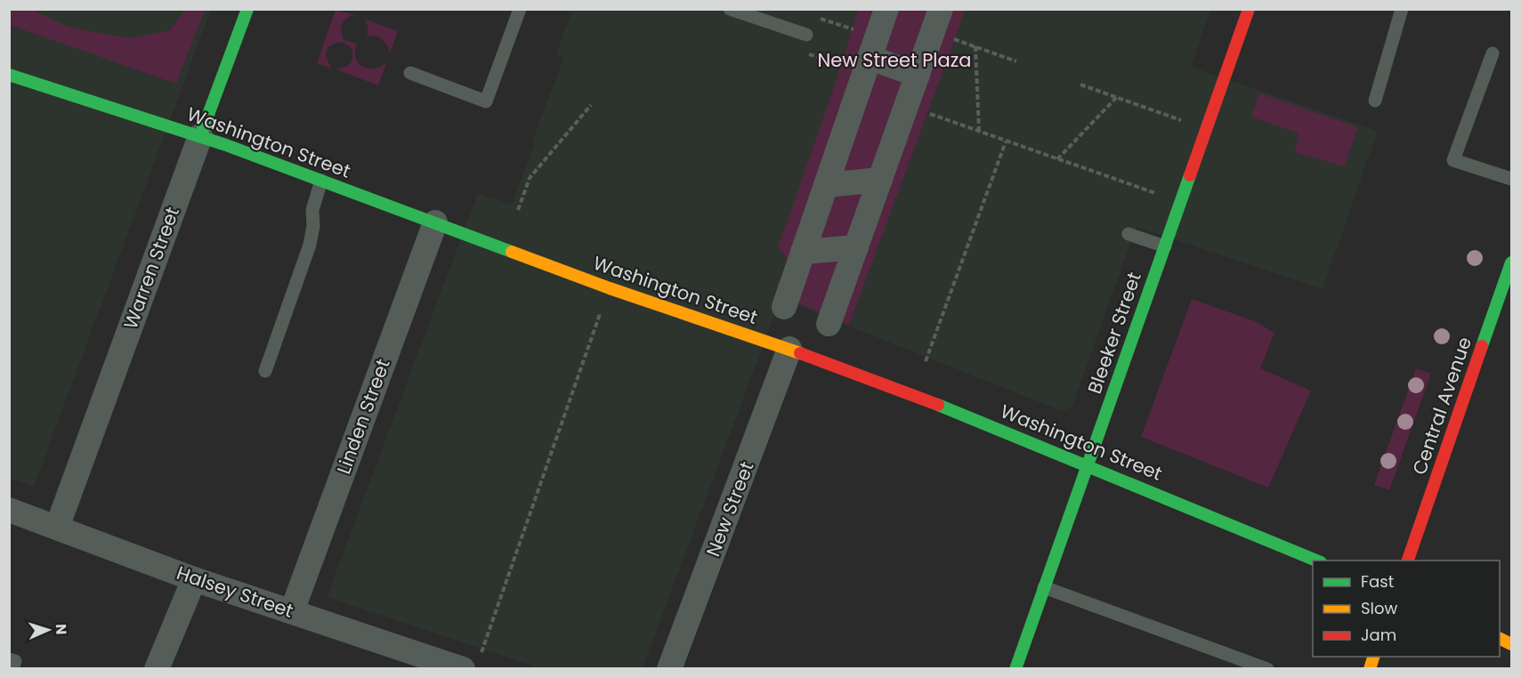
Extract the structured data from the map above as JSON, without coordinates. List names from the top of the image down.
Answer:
{
  "streets": {
    "main road": [
      "Washington Street",
      "Warren Street",
      "Bleeker Street",
      "Central Avenue"
    ],
    "street": ["Linden Street", "New Street", "Halsey Street"]
  },
  "crossings": [
    ["Washington Street", "Warren Street"],
    ["Washington Street", "Bleeker Street"],
    ["Washington Street", "Linden Street"],
    ["Washington Street", "New Street"],
    ["Warren Street", "Halsey Street"],
    ["Linden Street", "Halsey Street"]
  ],
  "parks": ["New Street Plaza"],
  "legend": ["Fast", "Slow", "Jam"],
  "north": "right"
}
